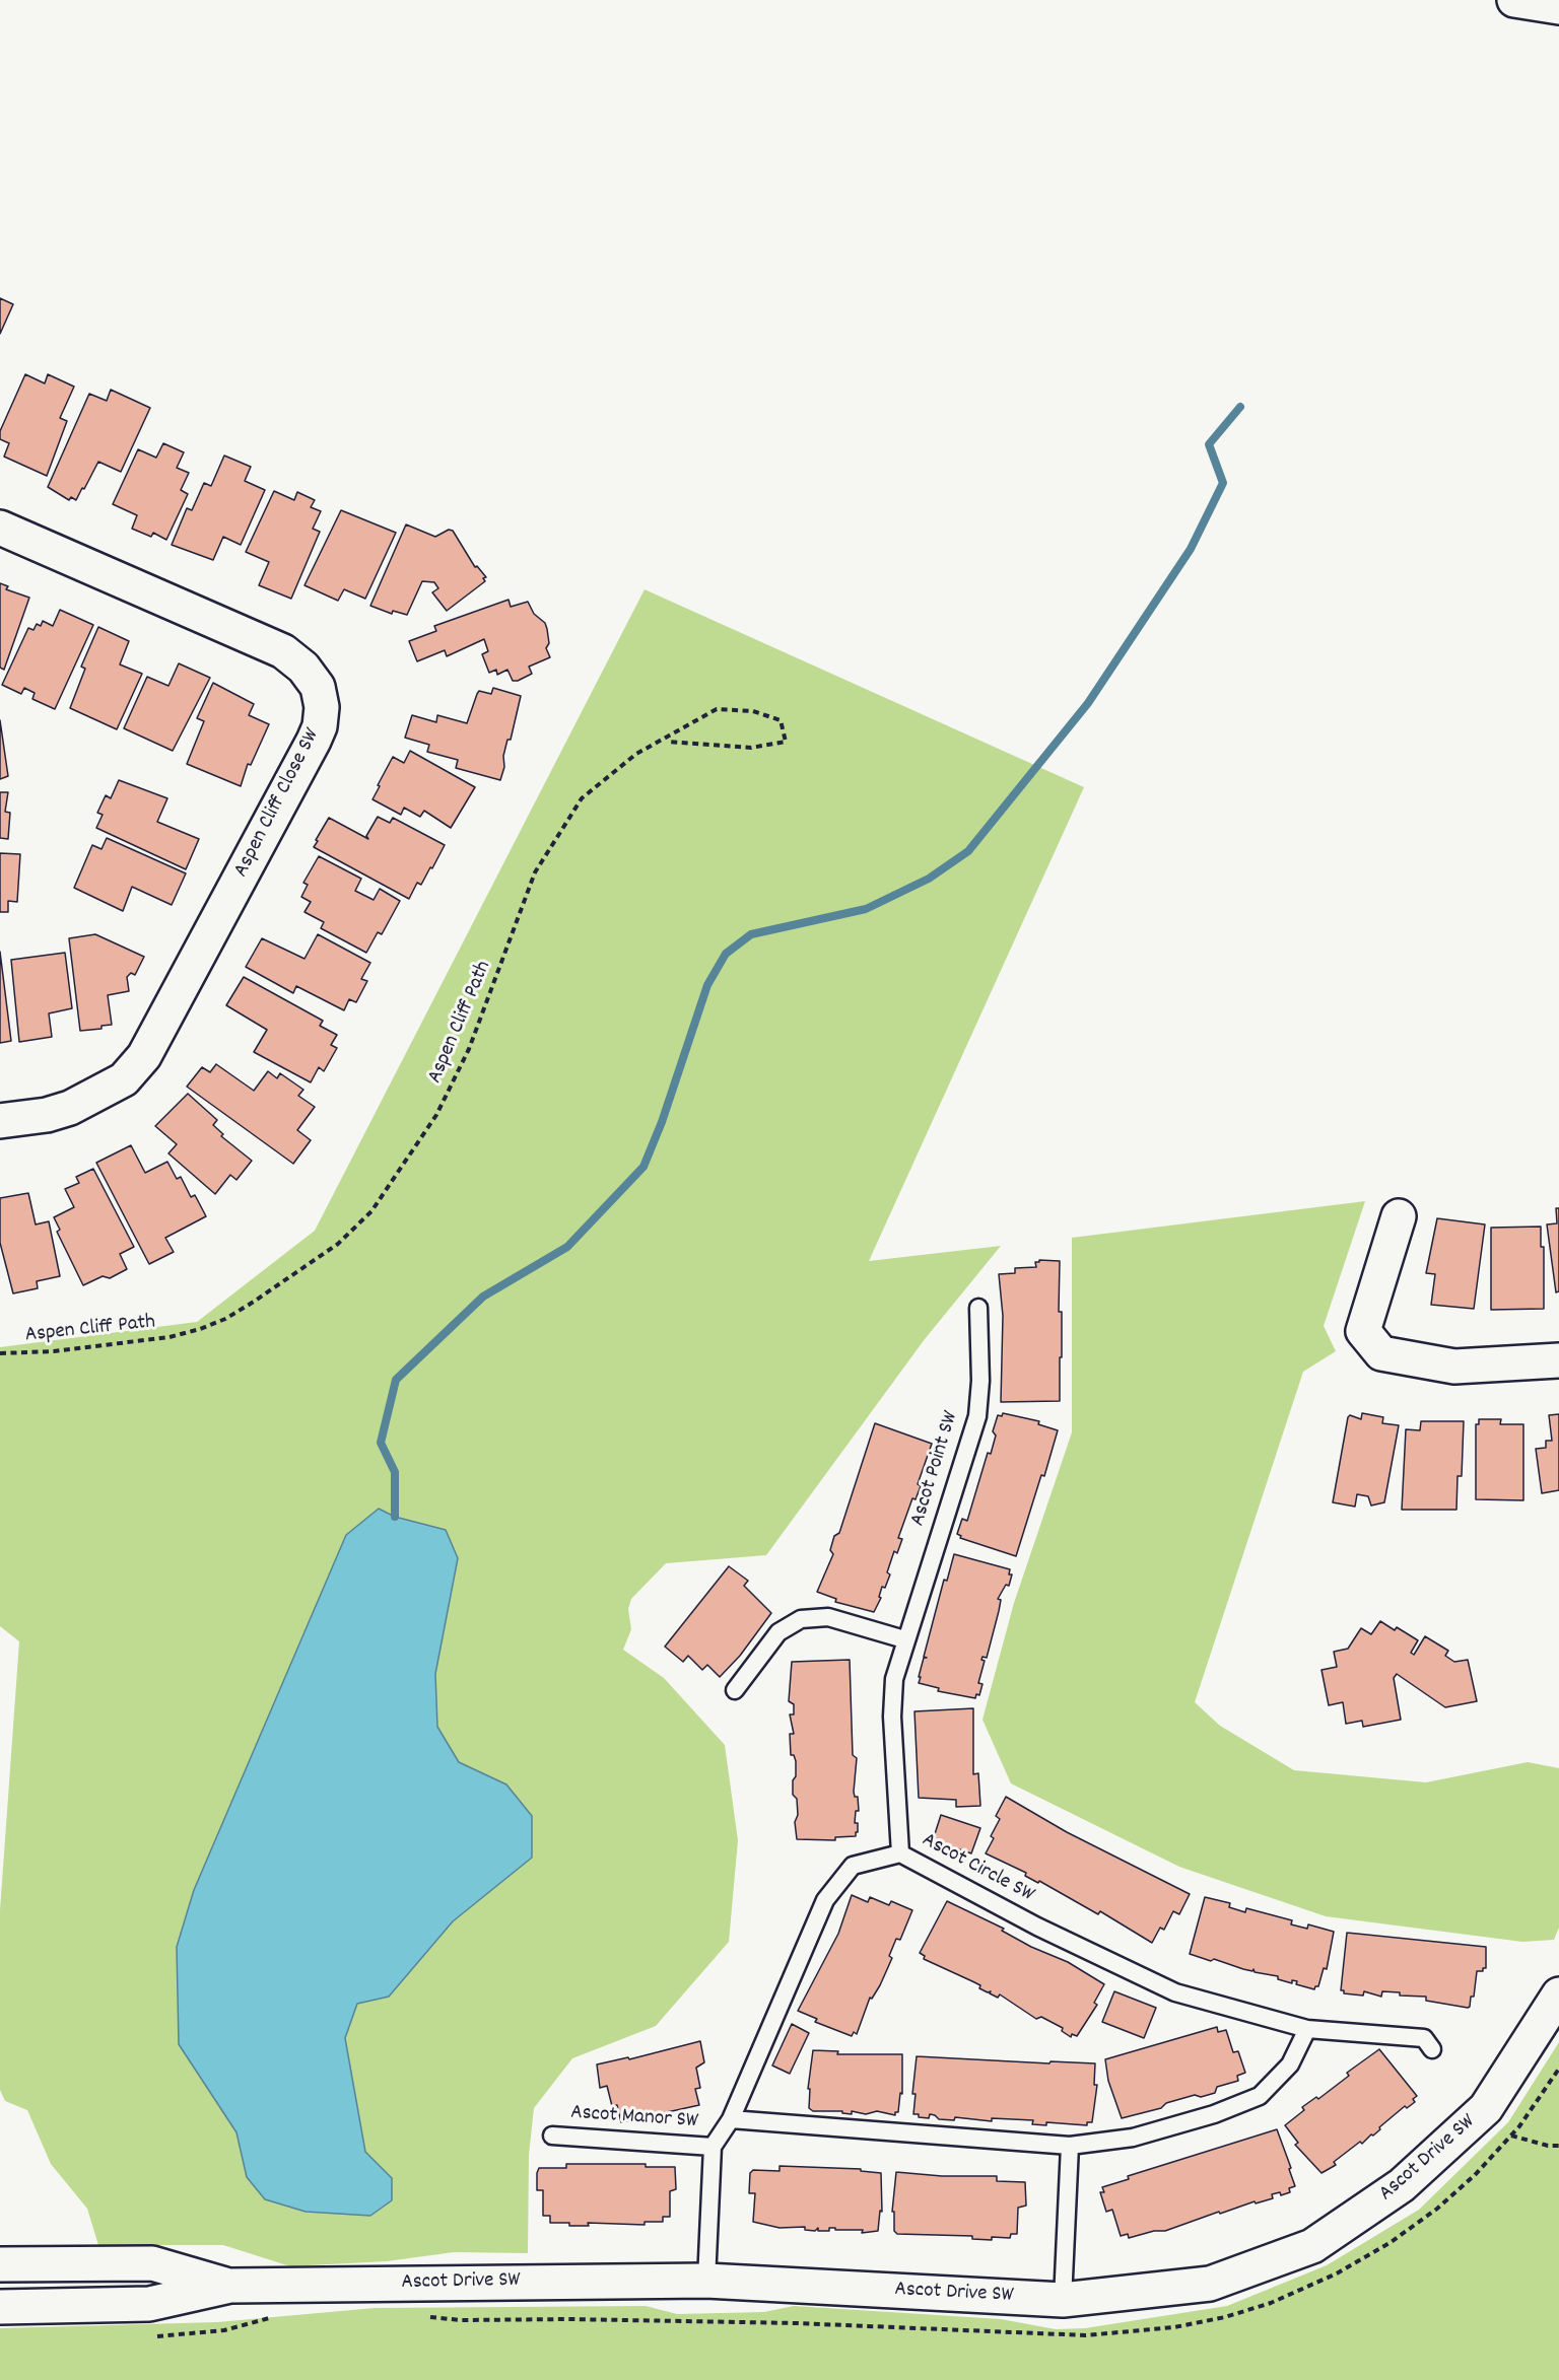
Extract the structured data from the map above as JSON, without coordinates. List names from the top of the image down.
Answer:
{
  "streets": {
    "main road": ["Aspen Cliff Close SW", "Ascot Drive SW"],
    "lane": ["Ascot Point SW", "Ascot Circle SW", "Ascot Manor SW"],
    "path": ["Aspen Cliff Path"]
  },
  "crossings": [
    ["Ascot Point SW", "Ascot Circle SW"],
    ["Ascot Circle SW", "Ascot Manor SW"]
  ]
}
